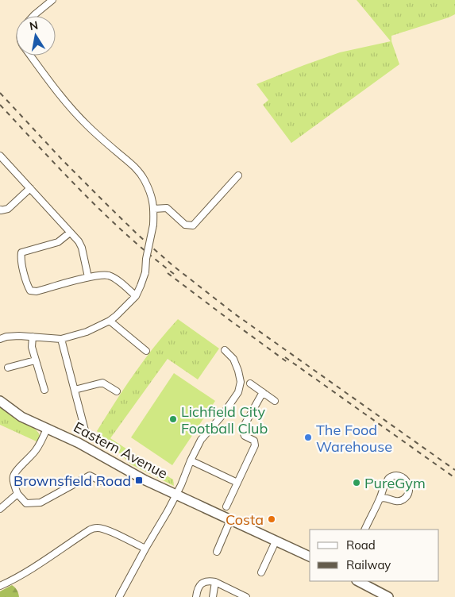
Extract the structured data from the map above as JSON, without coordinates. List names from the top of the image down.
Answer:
{
  "streets": {
    "highway": ["Eastern Avenue"]
  },
  "places": {
    "other": [
      "Lichfield City Football Club",
      "The Food Warehouse",
      "PureGym",
      "Costa"
    ],
    "transit": ["Brownsfield Road"]
  },
  "legend": ["Road", "Railway"],
  "north": "top"
}
